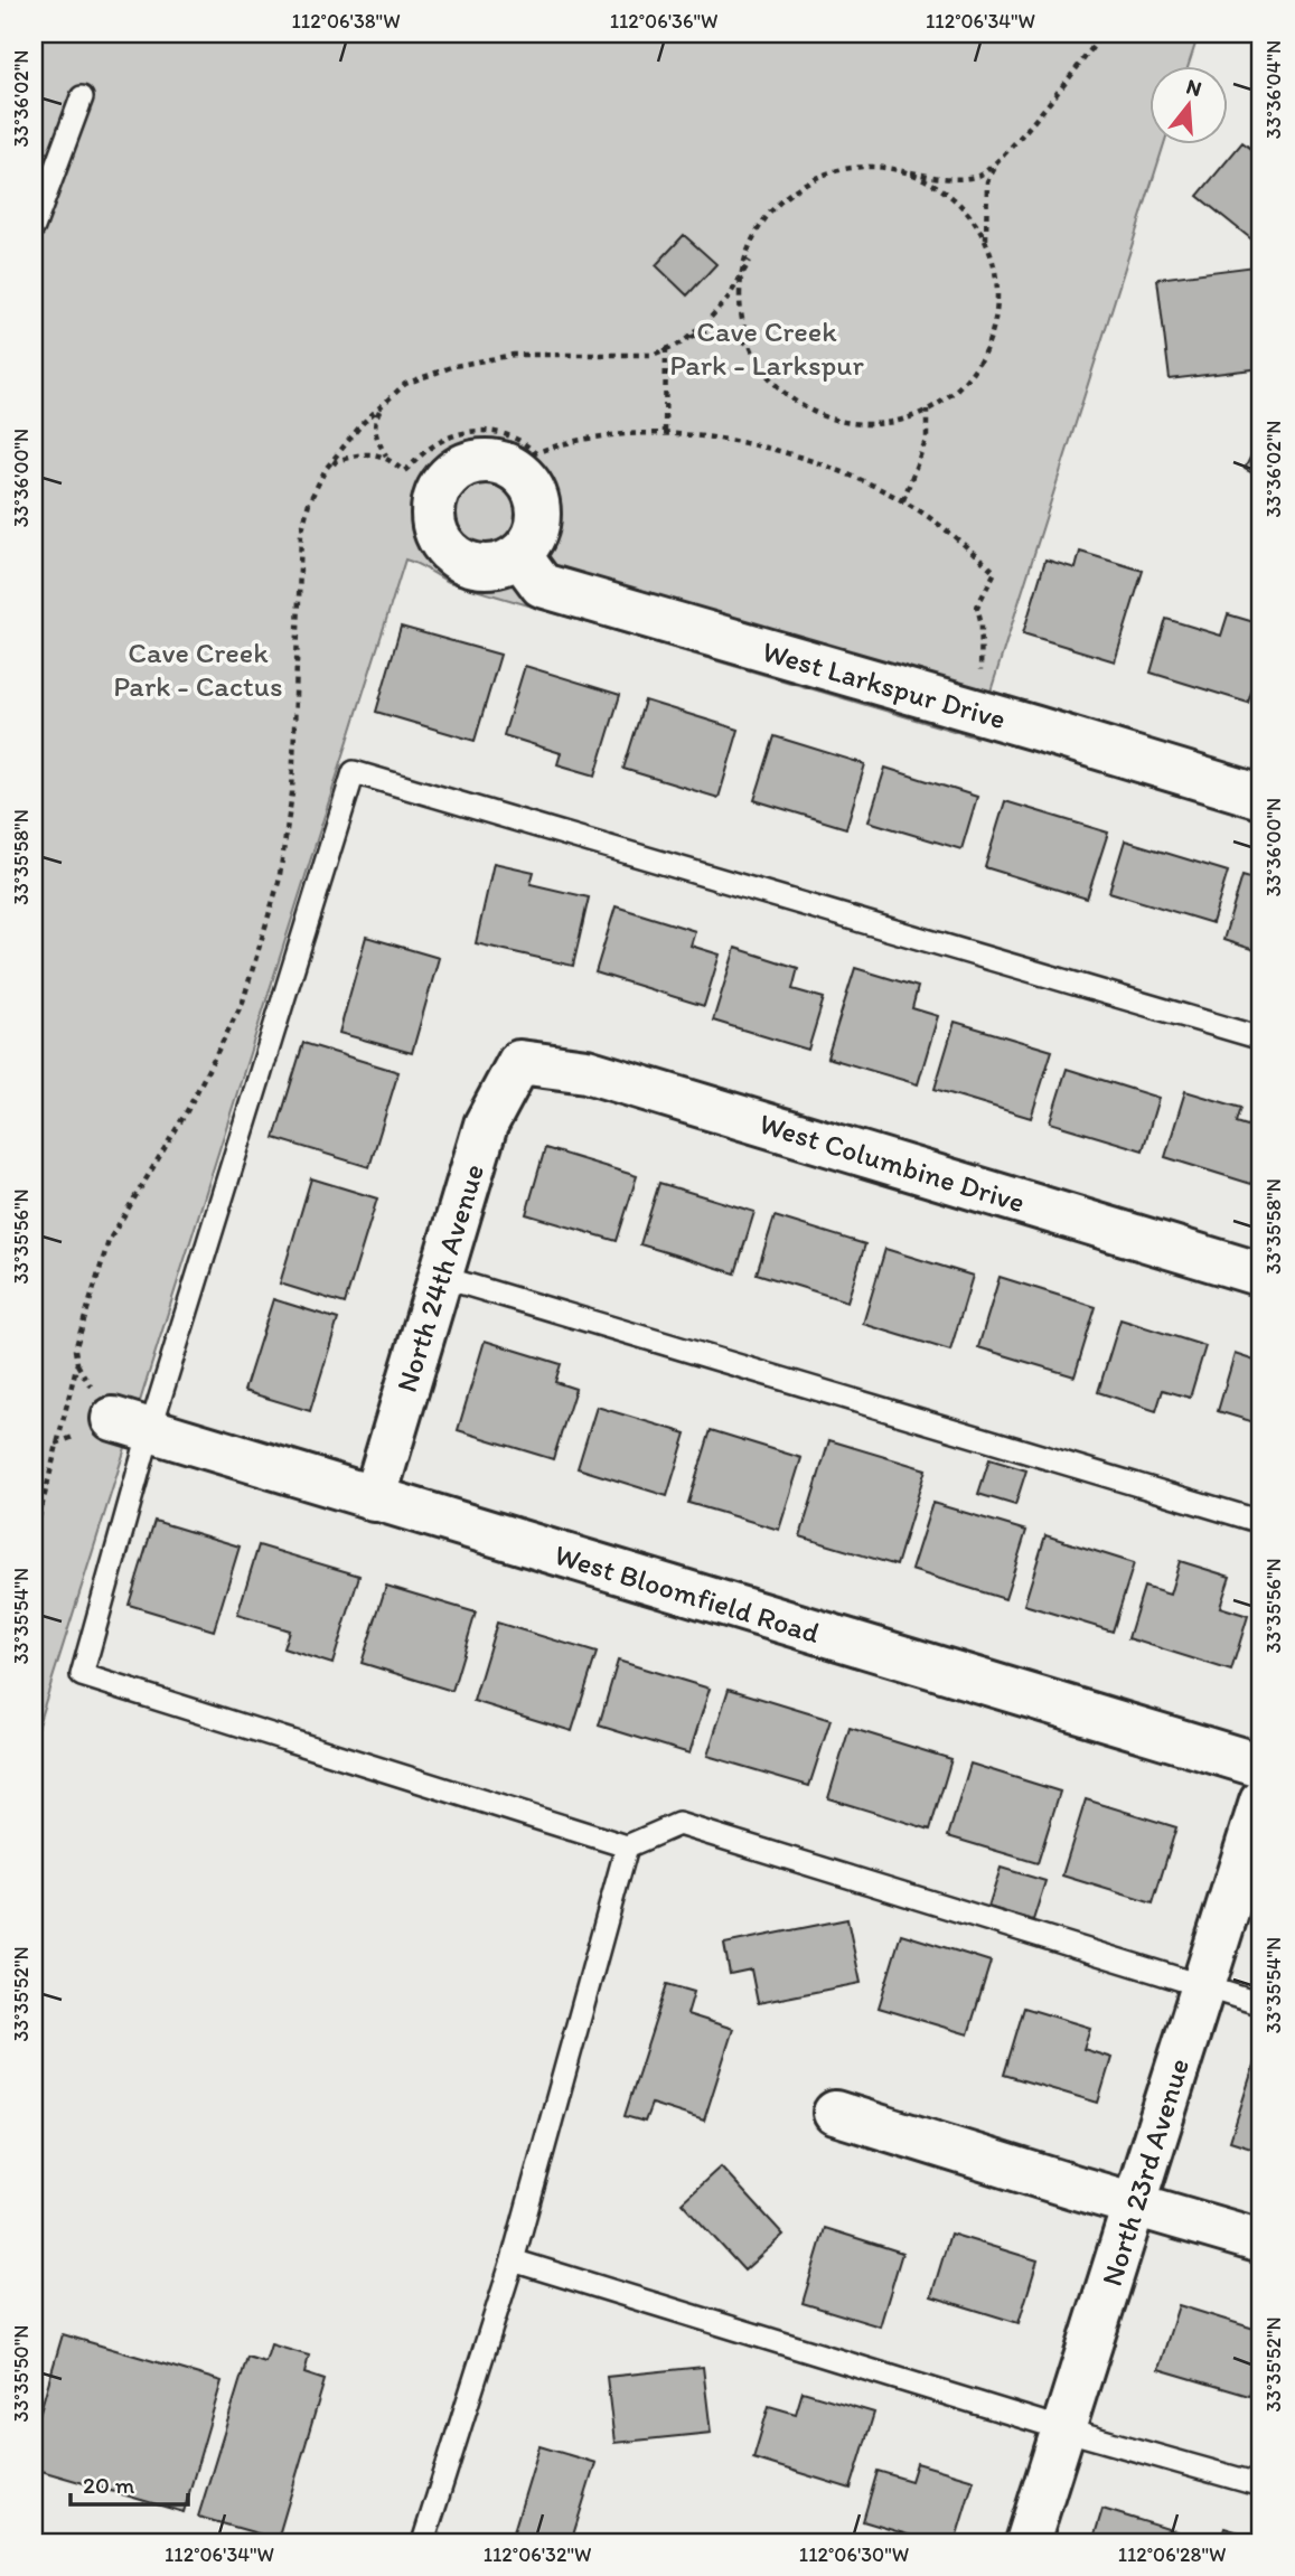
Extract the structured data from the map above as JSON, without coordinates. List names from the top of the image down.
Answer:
{
  "streets": {
    "street": [
      "West Larkspur Drive",
      "West Columbine Drive",
      "North 24th Avenue",
      "West Bloomfield Road",
      "North 23rd Avenue"
    ]
  },
  "crossings": [
    ["West Columbine Drive", "North 24th Avenue"],
    ["North 24th Avenue", "West Bloomfield Road"]
  ],
  "parks": ["Cave Creek Park - Larkspur", "Cave Creek Park - Cactus"],
  "scale_bar": "20 m",
  "north": "top",
  "coordinates": [
    "112°06'38\"W",
    "112°06'36\"W",
    "112°06'34\"W",
    "33°36'04\"N",
    "33°36'02\"N",
    "33°36'00\"N",
    "33°35'58\"N",
    "33°35'56\"N",
    "33°35'54\"N",
    "33°35'52\"N",
    "33°35'50\"N",
    "112°06'32\"W",
    "112°06'30\"W",
    "112°06'28\"W"
  ]
}
